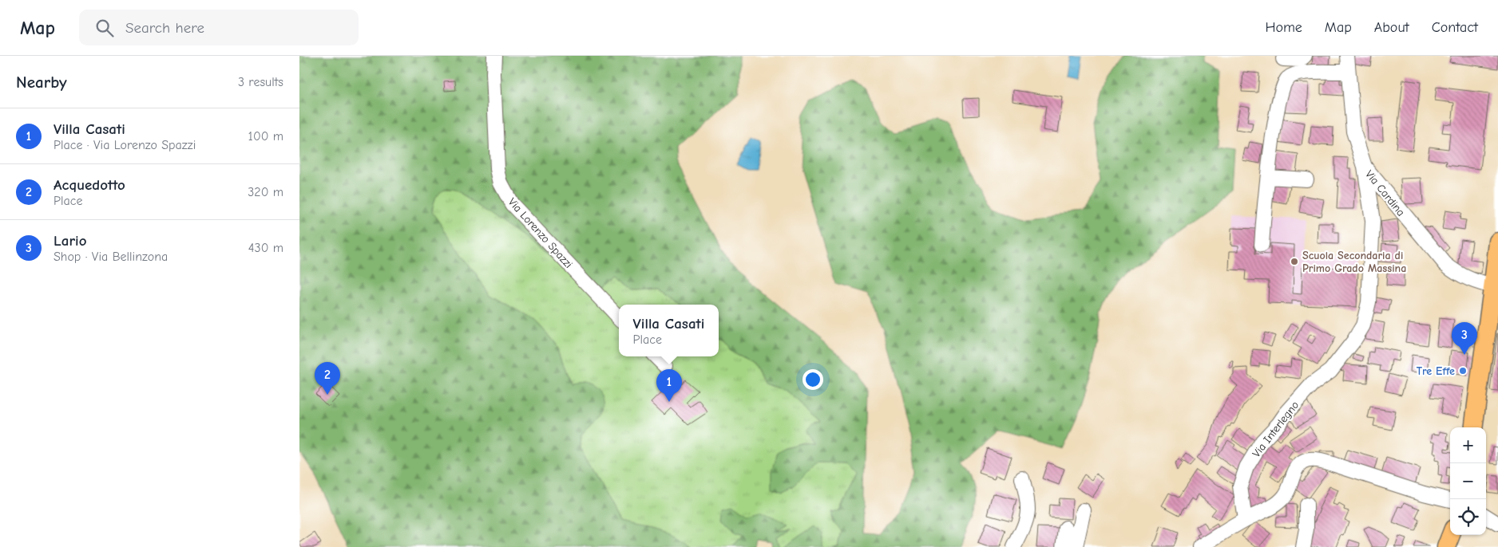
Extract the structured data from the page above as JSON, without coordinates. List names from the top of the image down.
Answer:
{
  "streets": {
    "street": ["Via Cardina", "Via Lorenzo Spazzi", "Via Interlegno"]
  },
  "crossings": [
    ["Via Cardina", "Via Interlegno"]
  ],
  "places": ["Scuola Secondaria di Primo Grado Massina", "Tre Effe"],
  "page": {
    "header": "Map",
    "search": "Search here",
    "nav": [
      "Home",
      "Map",
      "About",
      "Contact"
    ],
    "heading": ["Nearby", "3 results"],
    "list": [
      {
        "mark": "1",
        "name": "Villa Casati",
        "note": "Place · Via Lorenzo Spazzi",
        "value": "100 m"
      },
      {
        "mark": "2",
        "name": "Acquedotto",
        "note": "Place",
        "value": "320 m"
      },
      {
        "mark": "3",
        "name": "Lario",
        "note": "Shop · Via Bellinzona",
        "value": "430 m"
      }
    ],
    "popup": ["Villa Casati", "Place"],
    "pins": ["3", "2", "1"],
    "map_buttons": ["+", "−"]
  }
}
